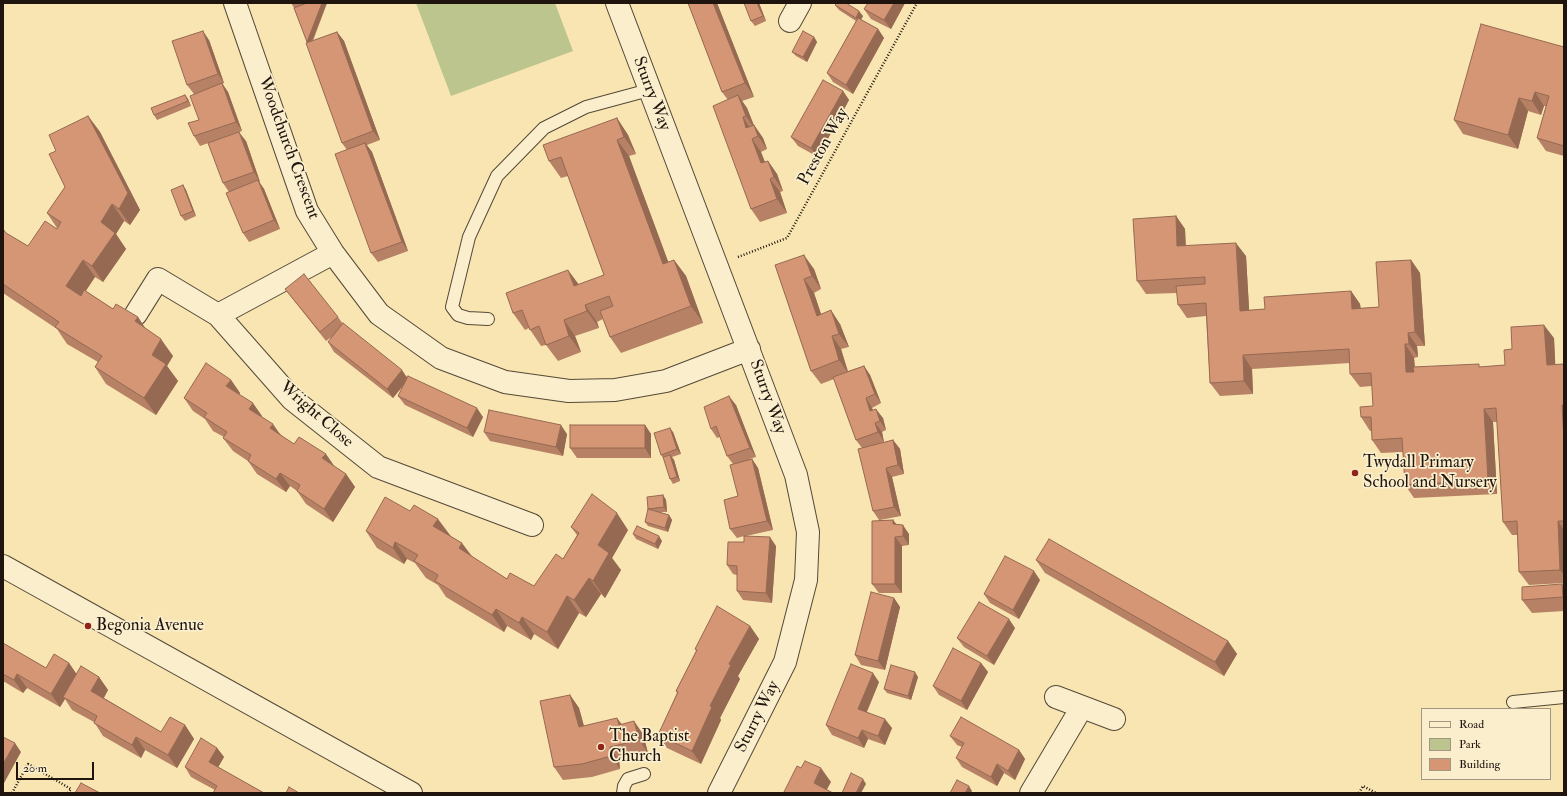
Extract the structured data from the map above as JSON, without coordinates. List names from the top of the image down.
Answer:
{
  "streets": {
    "street": ["Sturry Way", "Woodchurch Crescent", "Wright Close"],
    "path": ["Preston Way"]
  },
  "crossings": [
    ["Sturry Way", "Preston Way"],
    ["Sturry Way", "Woodchurch Crescent"]
  ],
  "places": ["Twydall Primary School and Nursery", "Begonia Avenue", "The Baptist Church"],
  "legend": ["Road", "Park", "Building"],
  "scale_bar": "20 m"
}
